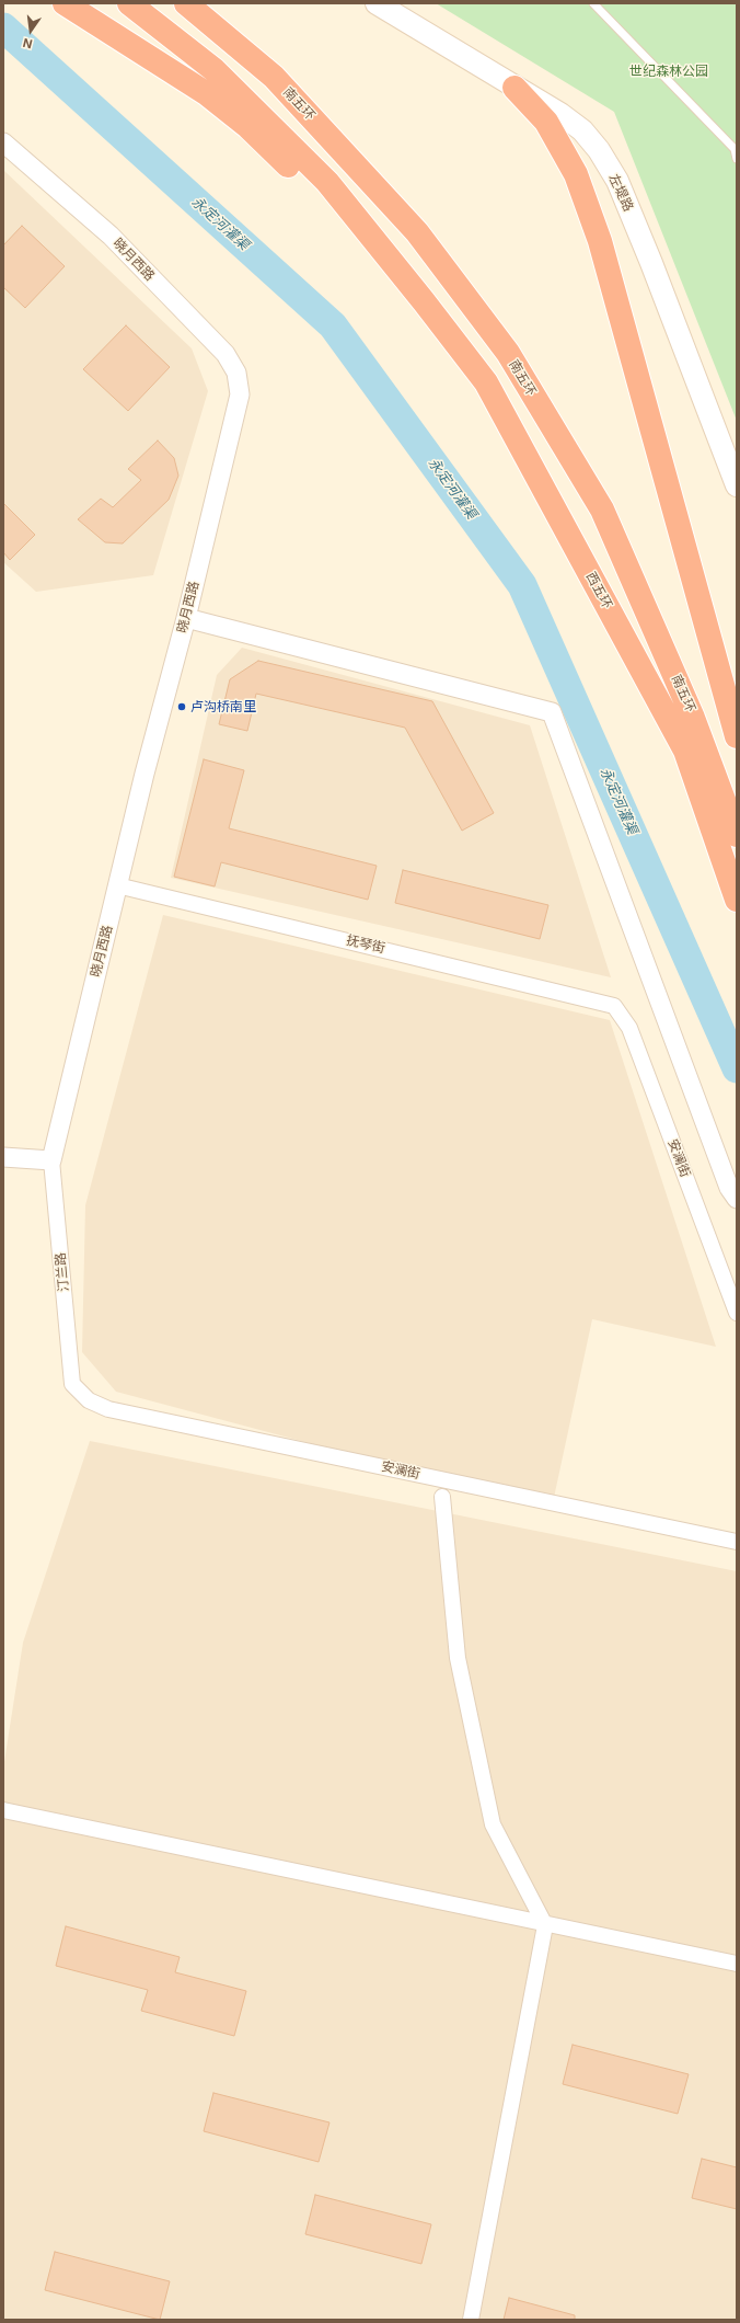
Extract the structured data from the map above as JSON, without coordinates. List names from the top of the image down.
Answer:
{
  "streets": {
    "highway": ["南五环", "西五环"],
    "main road": ["左堤路"],
    "street": [
      "晓月西路",
      "抚琴街",
      "安澜街",
      "汀兰路"
    ]
  },
  "crossings": [
    ["晓月西路", "抚琴街"],
    ["晓月西路", "汀兰路"],
    ["抚琴街", "安澜街"],
    ["安澜街", "汀兰路"]
  ],
  "water": ["永定河灌渠"],
  "parks": ["世纪森林公园"],
  "places": ["卢沟桥南里"],
  "north": "bottom"
}
